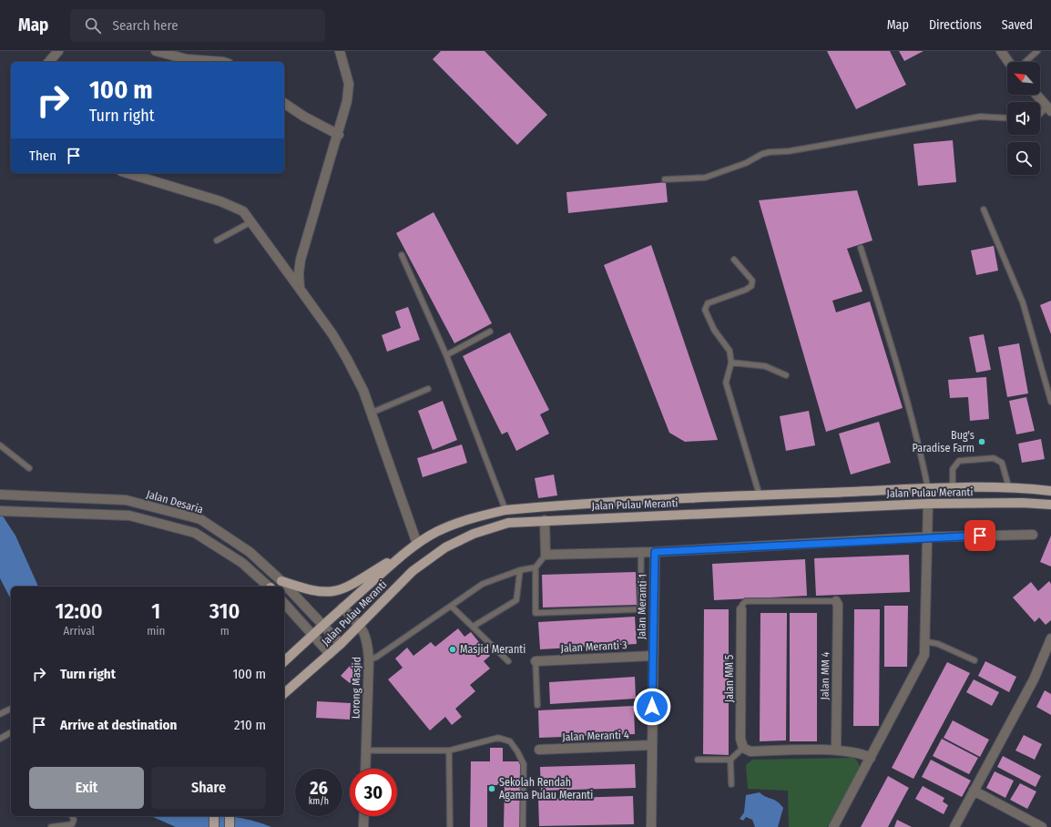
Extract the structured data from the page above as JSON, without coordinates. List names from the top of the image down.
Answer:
{
  "streets": {
    "main road": ["Jalan Pulau Meranti"],
    "street": [
      "Jalan Desaria",
      "Jalan Meranti 1",
      "Jalan Meranti 3",
      "Jalan MM 4",
      "Jalan MM 5",
      "Lorong Masjid",
      "Jalan Meranti 4"
    ]
  },
  "crossings": [
    ["Jalan Pulau Meranti", "Jalan Desaria"],
    ["Jalan Pulau Meranti", "Lorong Masjid"],
    ["Jalan Meranti 1", "Jalan Meranti 3"],
    ["Jalan Meranti 1", "Jalan Meranti 4"]
  ],
  "places": ["Bug's Paradise Farm", "Masjid Meranti", "Sekolah Rendah Agama Pulau Meranti"],
  "north": "top left",
  "page": {
    "header": "Map",
    "search": "Search here",
    "nav": ["Map", "Directions", "Saved"],
    "turn": ["100 m", "Turn right"],
    "then": "Then",
    "eta": [
      "12:00",
      "Arrival",
      "1",
      "min",
      "310",
      "m"
    ],
    "list": [
      {
        "name": "Turn right",
        "value": "100 m"
      },
      {
        "name": "Arrive at destination",
        "value": "210 m"
      }
    ],
    "buttons": ["Exit", "Share"],
    "speed": "26 km/h",
    "limit": "30"
  }
}
